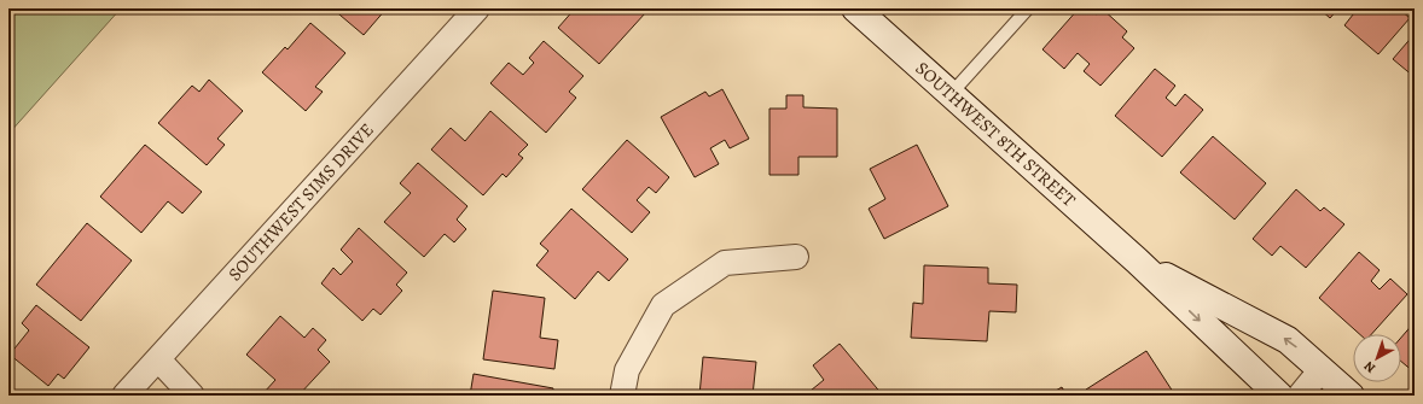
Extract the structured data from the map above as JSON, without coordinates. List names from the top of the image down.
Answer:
{
  "streets": {
    "street": ["SOUTHWEST 8TH STREET", "SOUTHWEST SIMS DRIVE"]
  },
  "north": "bottom left"
}
